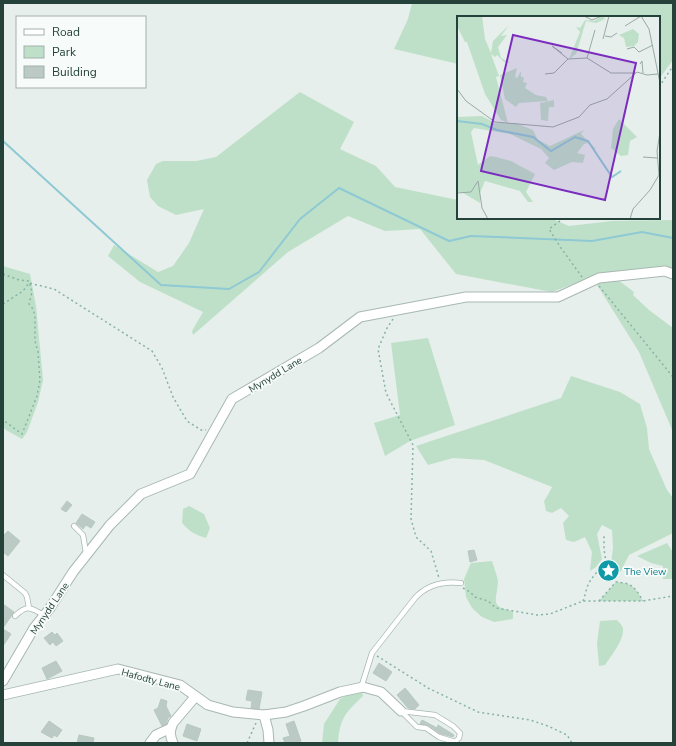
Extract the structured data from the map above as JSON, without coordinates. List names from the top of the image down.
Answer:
{
  "streets": {
    "street": ["Mynydd Lane", "Hafodty Lane"]
  },
  "places": {
    "place": ["The View"]
  },
  "legend": ["Road", "Park", "Building"]
}
